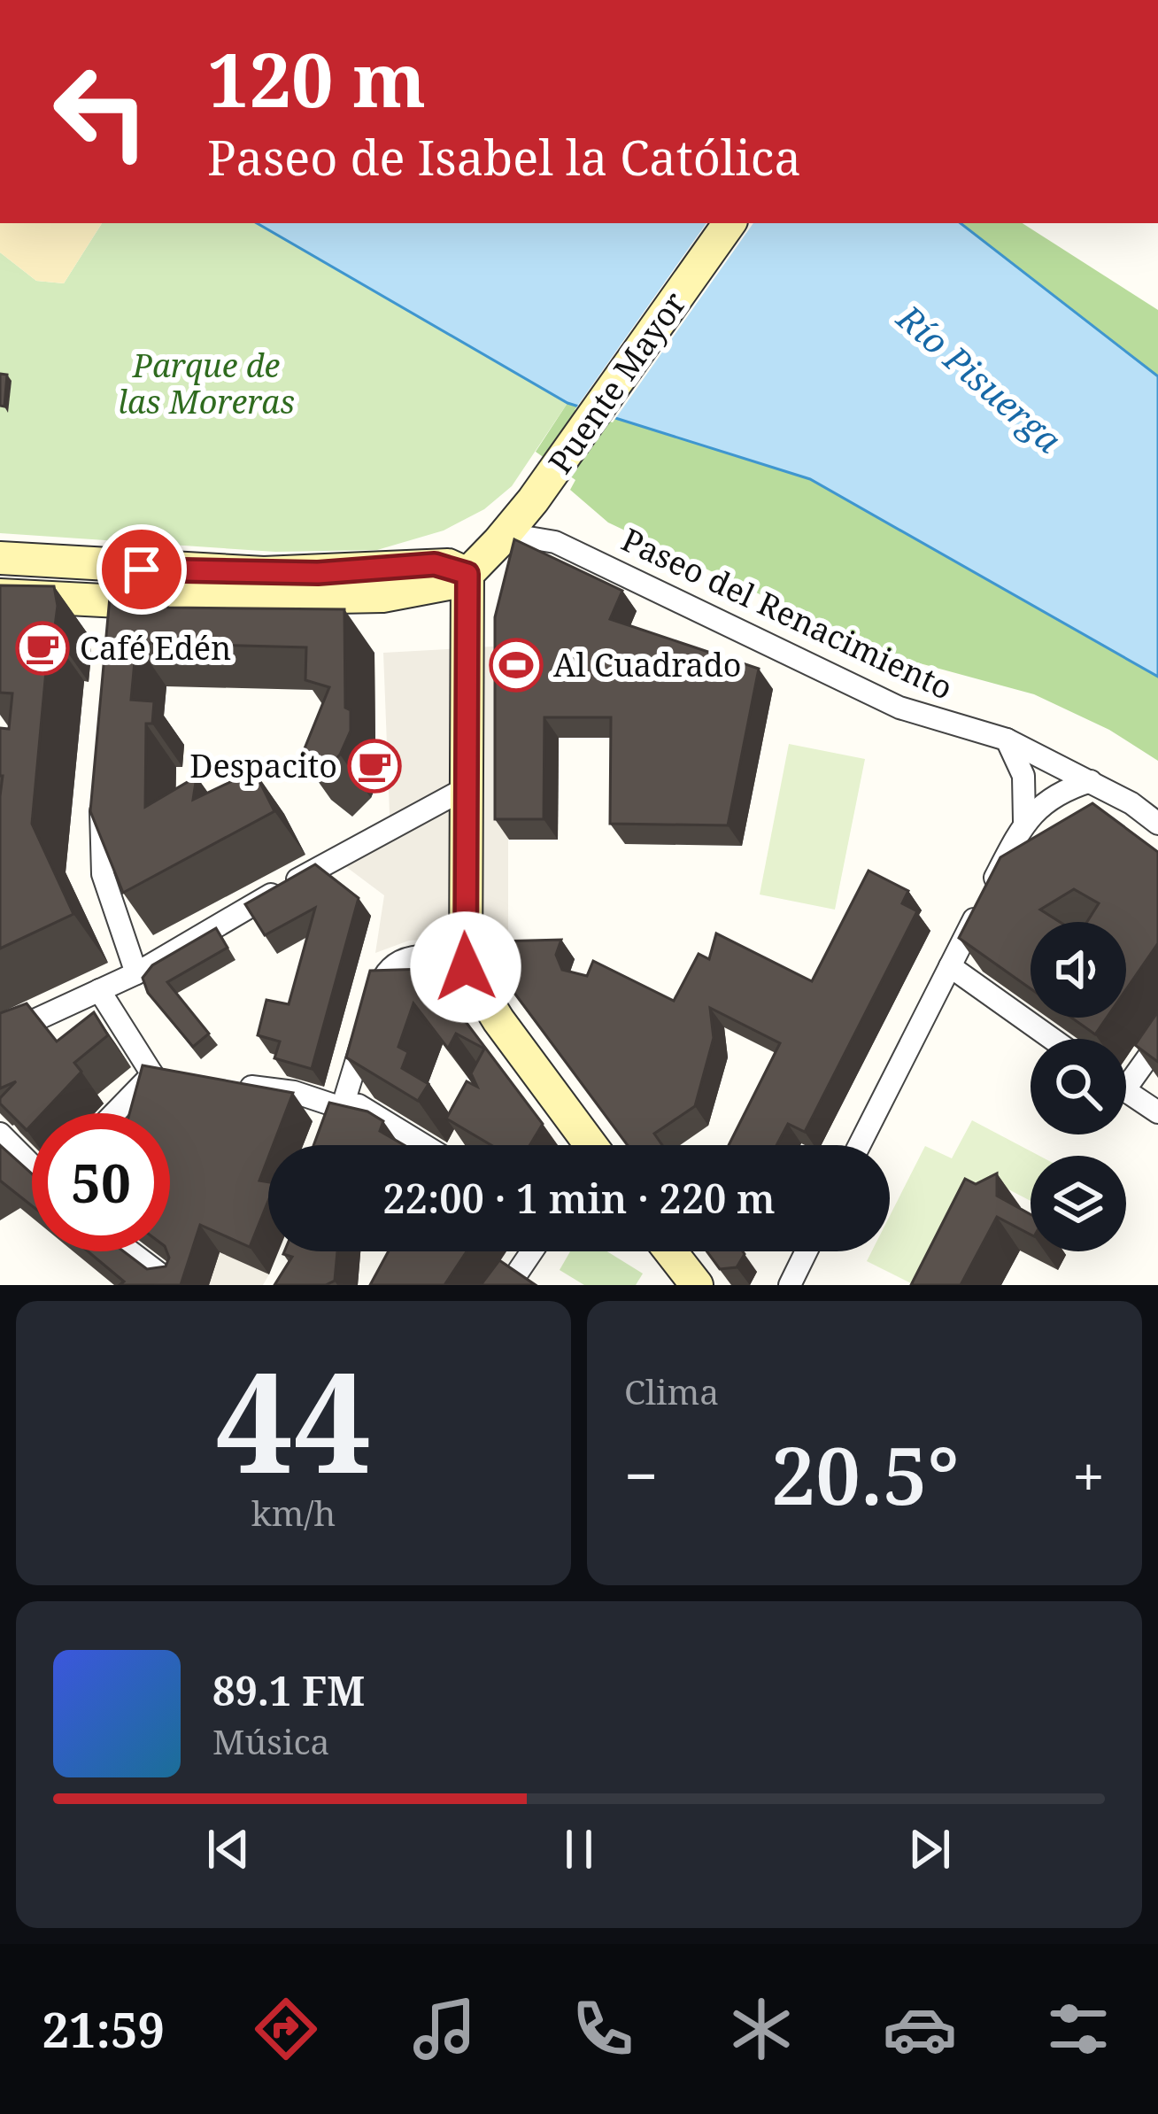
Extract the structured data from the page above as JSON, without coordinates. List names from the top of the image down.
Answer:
{
  "streets": {
    "main road": ["Puente Mayor"],
    "street": ["Paseo del Renacimiento"]
  },
  "crossings": [
    ["Puente Mayor", "Paseo del Renacimiento"]
  ],
  "water": ["Río Pisuerga"],
  "parks": ["Parque de las Moreras"],
  "places": {
    "cafe": ["Café Edén", "Despacito"],
    "sports": ["Al Cuadrado"]
  },
  "page": {
    "turn": ["120 m", "Paseo de Isabel la Católica"],
    "limit": "50",
    "trip": "22:00 · 1 min · 220 m",
    "tile": [
      ["44", "km/h"],
      "Clima"
    ],
    "heat": ["−", "20.5°", "+"],
    "song": ["89.1 FM", "Música"],
    "tabs": "21:59"
  }
}
